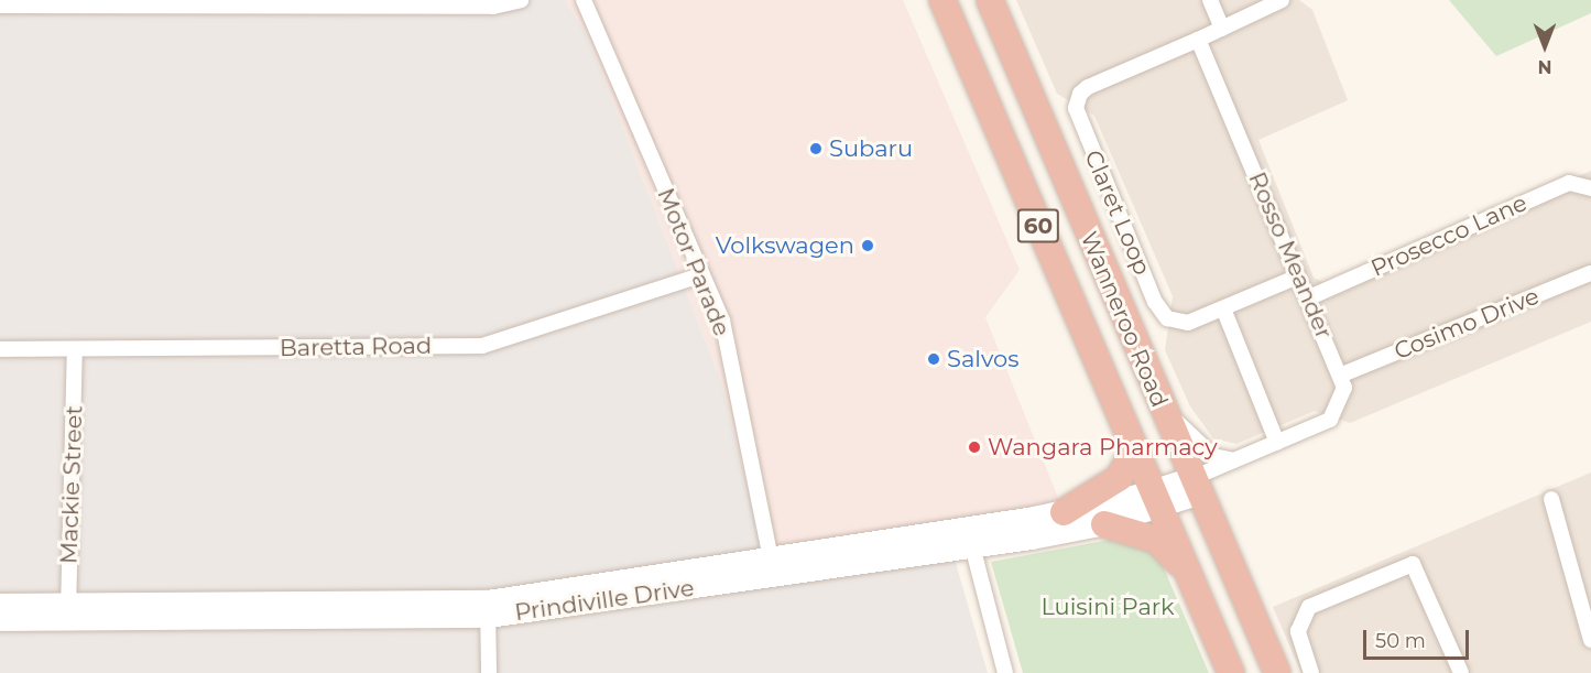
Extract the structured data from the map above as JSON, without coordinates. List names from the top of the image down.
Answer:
{
  "streets": {
    "highway": ["60", "Wanneroo Road"],
    "street": [
      "Claret Loop",
      "Prosecco Lane",
      "Rosso Meander",
      "Motor Parade",
      "Cosimo Drive",
      "Baretta Road",
      "Mackie Street",
      "Prindiville Drive"
    ]
  },
  "crossings": [
    ["Claret Loop", "Rosso Meander"],
    ["Prosecco Lane", "Rosso Meander"],
    ["Rosso Meander", "Cosimo Drive"],
    ["Motor Parade", "Baretta Road"],
    ["Motor Parade", "Prindiville Drive"],
    ["Wanneroo Road", "Prindiville Drive"],
    ["Baretta Road", "Mackie Street"],
    ["Mackie Street", "Prindiville Drive"]
  ],
  "parks": ["Luisini Park"],
  "places": [
    "Subaru",
    "Volkswagen",
    "Salvos",
    "Wangara Pharmacy"
  ],
  "scale_bar": "50 m",
  "north": "bottom"
}
